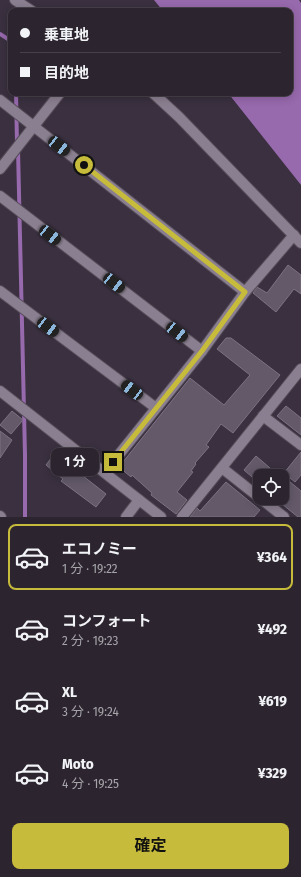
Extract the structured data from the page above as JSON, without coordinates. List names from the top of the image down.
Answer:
{
  "page": {
    "banner": ["乗車地", "目的地"],
    "bubble": "1 分",
    "list": [
      {
        "name": "エコノミー",
        "note": "1 分 · 19:22",
        "value": "¥364"
      },
      {
        "name": "コンフォート",
        "note": "2 分 · 19:23",
        "value": "¥492"
      },
      {
        "name": "XL",
        "note": "3 分 · 19:24",
        "value": "¥619"
      },
      {
        "name": "Moto",
        "note": "4 分 · 19:25",
        "value": "¥329"
      }
    ],
    "buttons": "確定"
  }
}
